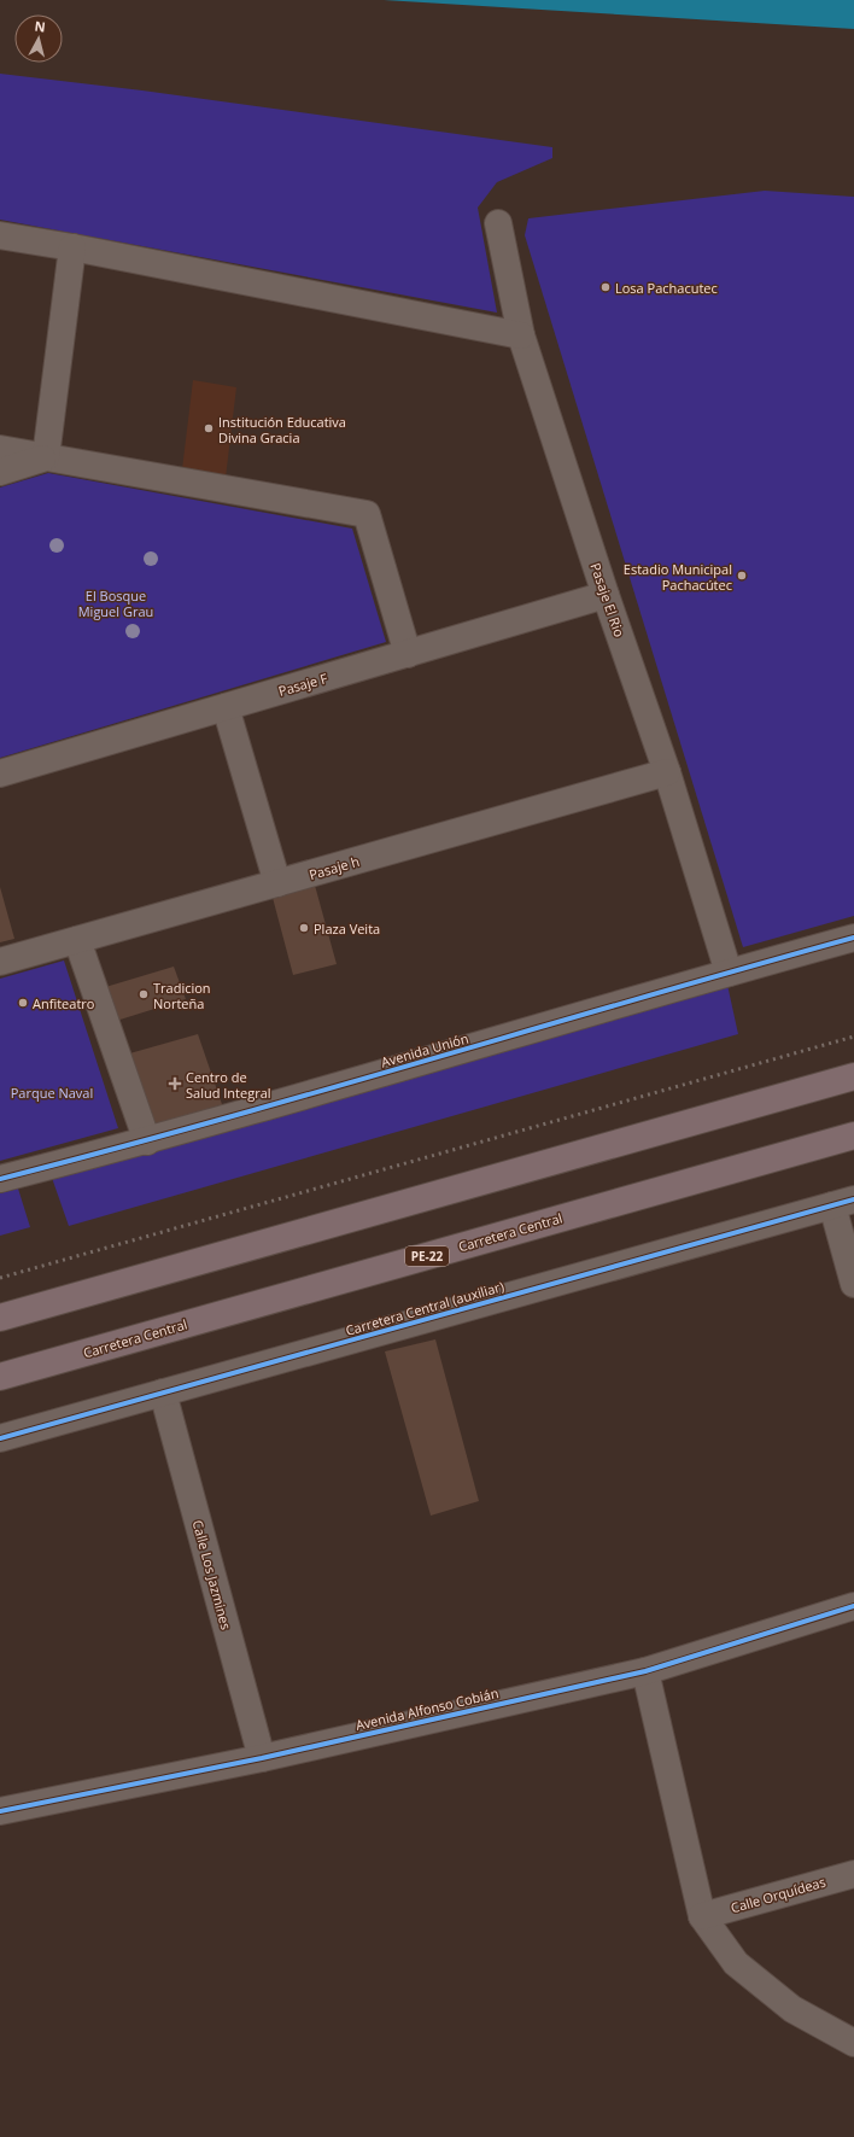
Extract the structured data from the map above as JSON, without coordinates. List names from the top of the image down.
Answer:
{
  "streets": {
    "highway": ["Carretera Central", "PE-22"],
    "street": [
      "Pasaje El Rio",
      "Pasaje F",
      "Pasaje h",
      "Avenida Unión",
      "Carretera Central (auxiliar)",
      "Calle Los Jazmines",
      "Avenida Alfonso Cobián",
      "Calle Orquídeas"
    ]
  },
  "crossings": [
    ["Pasaje El Rio", "Pasaje F"],
    ["Pasaje El Rio", "Pasaje h"],
    ["Pasaje El Rio", "Avenida Unión"],
    ["Carretera Central (auxiliar)", "Calle Los Jazmines"],
    ["Calle Los Jazmines", "Avenida Alfonso Cobián"]
  ],
  "parks": ["El Bosque Miguel Grau", "Parque Naval"],
  "places": {
    "other": [
      "Losa Pachacutec",
      "Institución Educativa Divina Gracia",
      "Estadio Municipal Pachacútec",
      "Plaza Veita",
      "Tradicion Norteña",
      "Anfiteatro"
    ],
    "health": ["Centro de Salud Integral"]
  },
  "north": "top"
}
